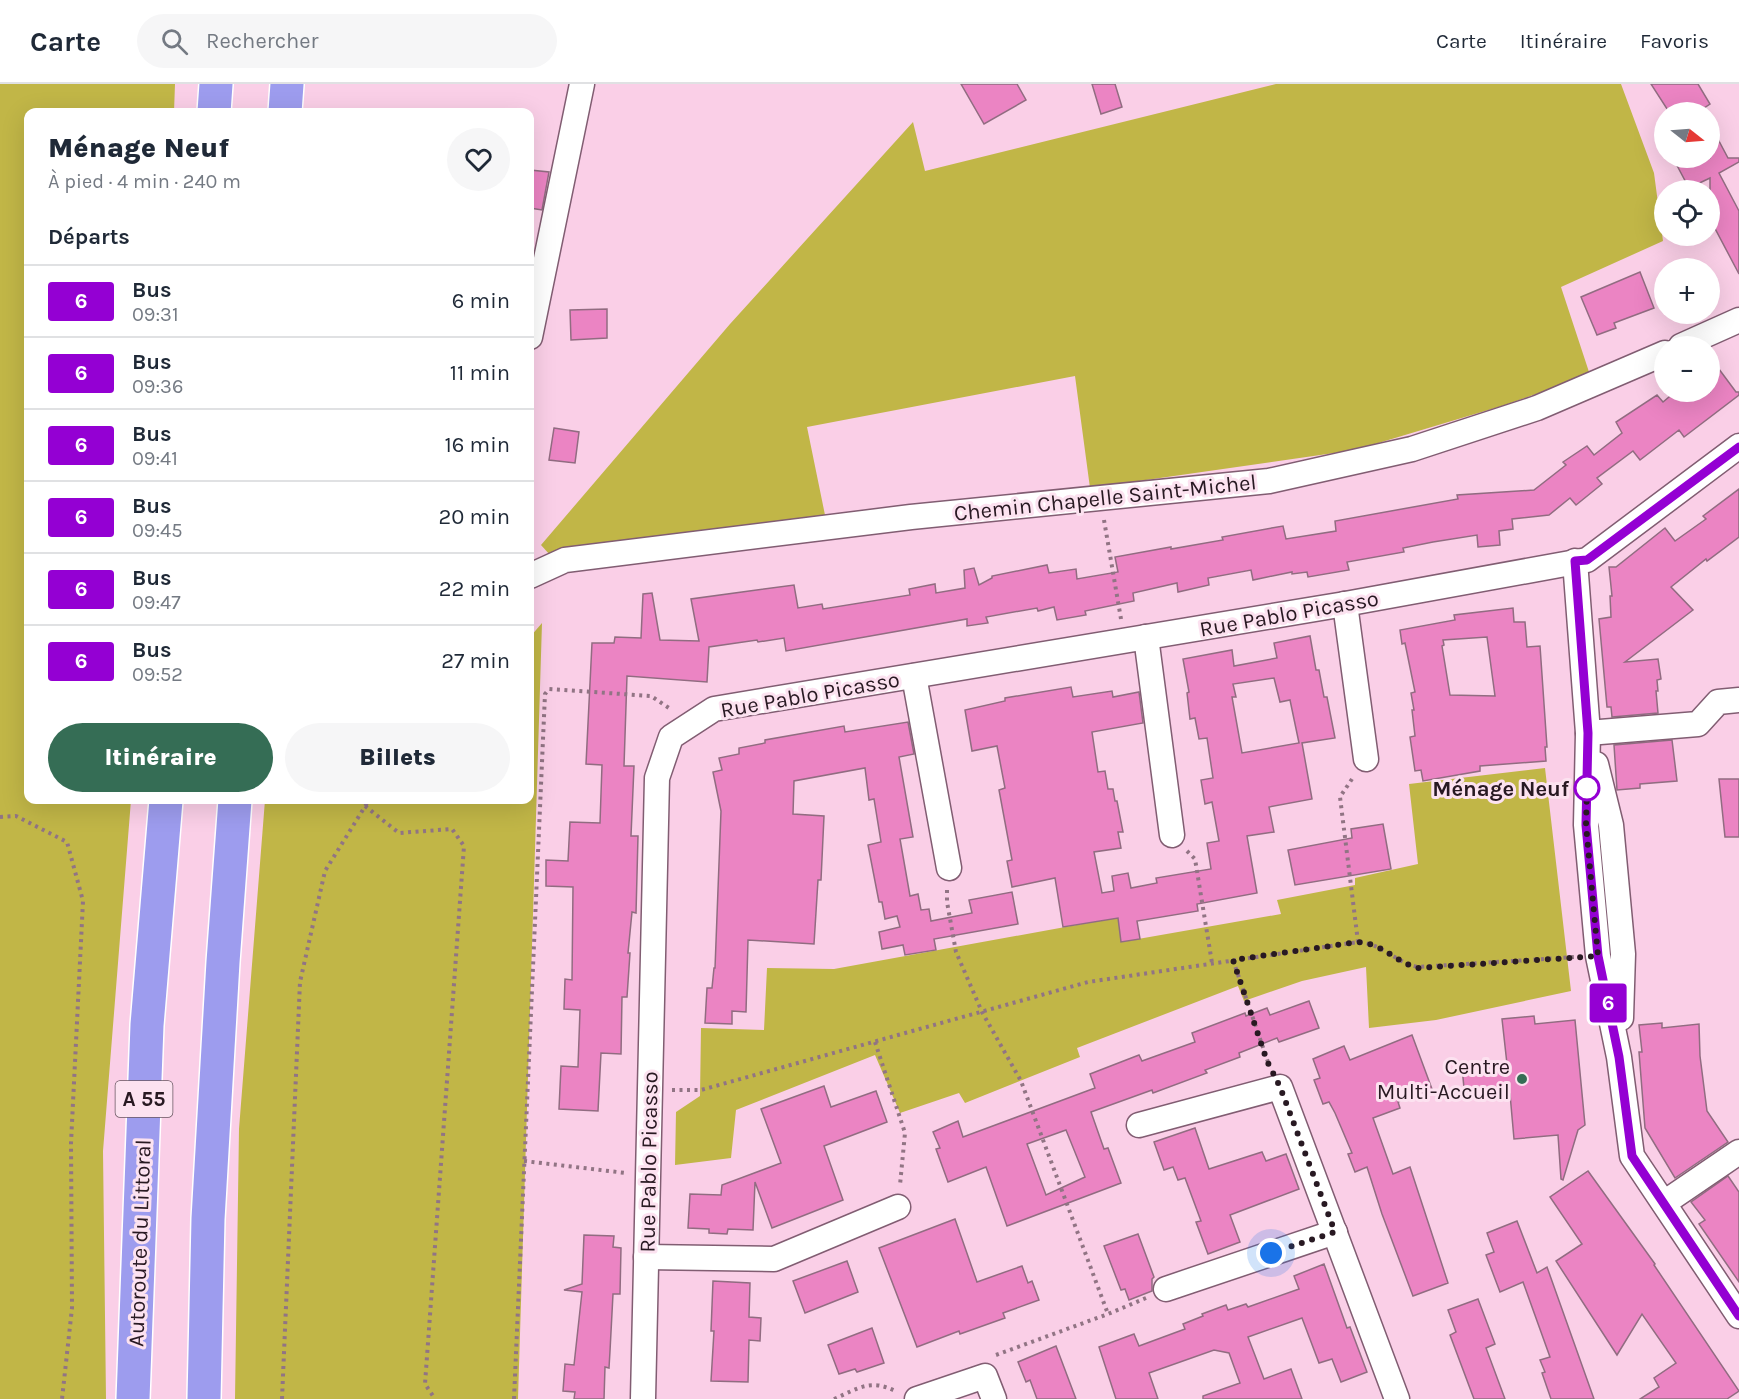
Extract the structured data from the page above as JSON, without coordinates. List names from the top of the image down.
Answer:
{
  "streets": {
    "highway": ["A 55", "Autoroute du Littoral"],
    "street": ["Chemin Chapelle Saint-Michel", "Rue Pablo Picasso"]
  },
  "places": ["Ménage Neuf", "Centre Multi-Accueil"],
  "lines": ["bus line 6"],
  "north": "right",
  "page": {
    "header": "Carte",
    "search": "Rechercher",
    "nav": ["Carte", "Itinéraire", "Favoris"],
    "on_map": "6",
    "map_buttons": ["+", "−"],
    "heading": [
      ["Ménage Neuf", "À pied · 4 min · 240 m"],
      "Départs"
    ],
    "list": [
      {
        "mark": "6",
        "name": "Bus",
        "note": "09:31",
        "value": "6 min"
      },
      {
        "mark": "6",
        "name": "Bus",
        "note": "09:36",
        "value": "11 min"
      },
      {
        "mark": "6",
        "name": "Bus",
        "note": "09:41",
        "value": "16 min"
      },
      {
        "mark": "6",
        "name": "Bus",
        "note": "09:45",
        "value": "20 min"
      },
      {
        "mark": "6",
        "name": "Bus",
        "note": "09:47",
        "value": "22 min"
      },
      {
        "mark": "6",
        "name": "Bus",
        "note": "09:52",
        "value": "27 min"
      }
    ],
    "buttons": ["Itinéraire", "Billets"]
  }
}
